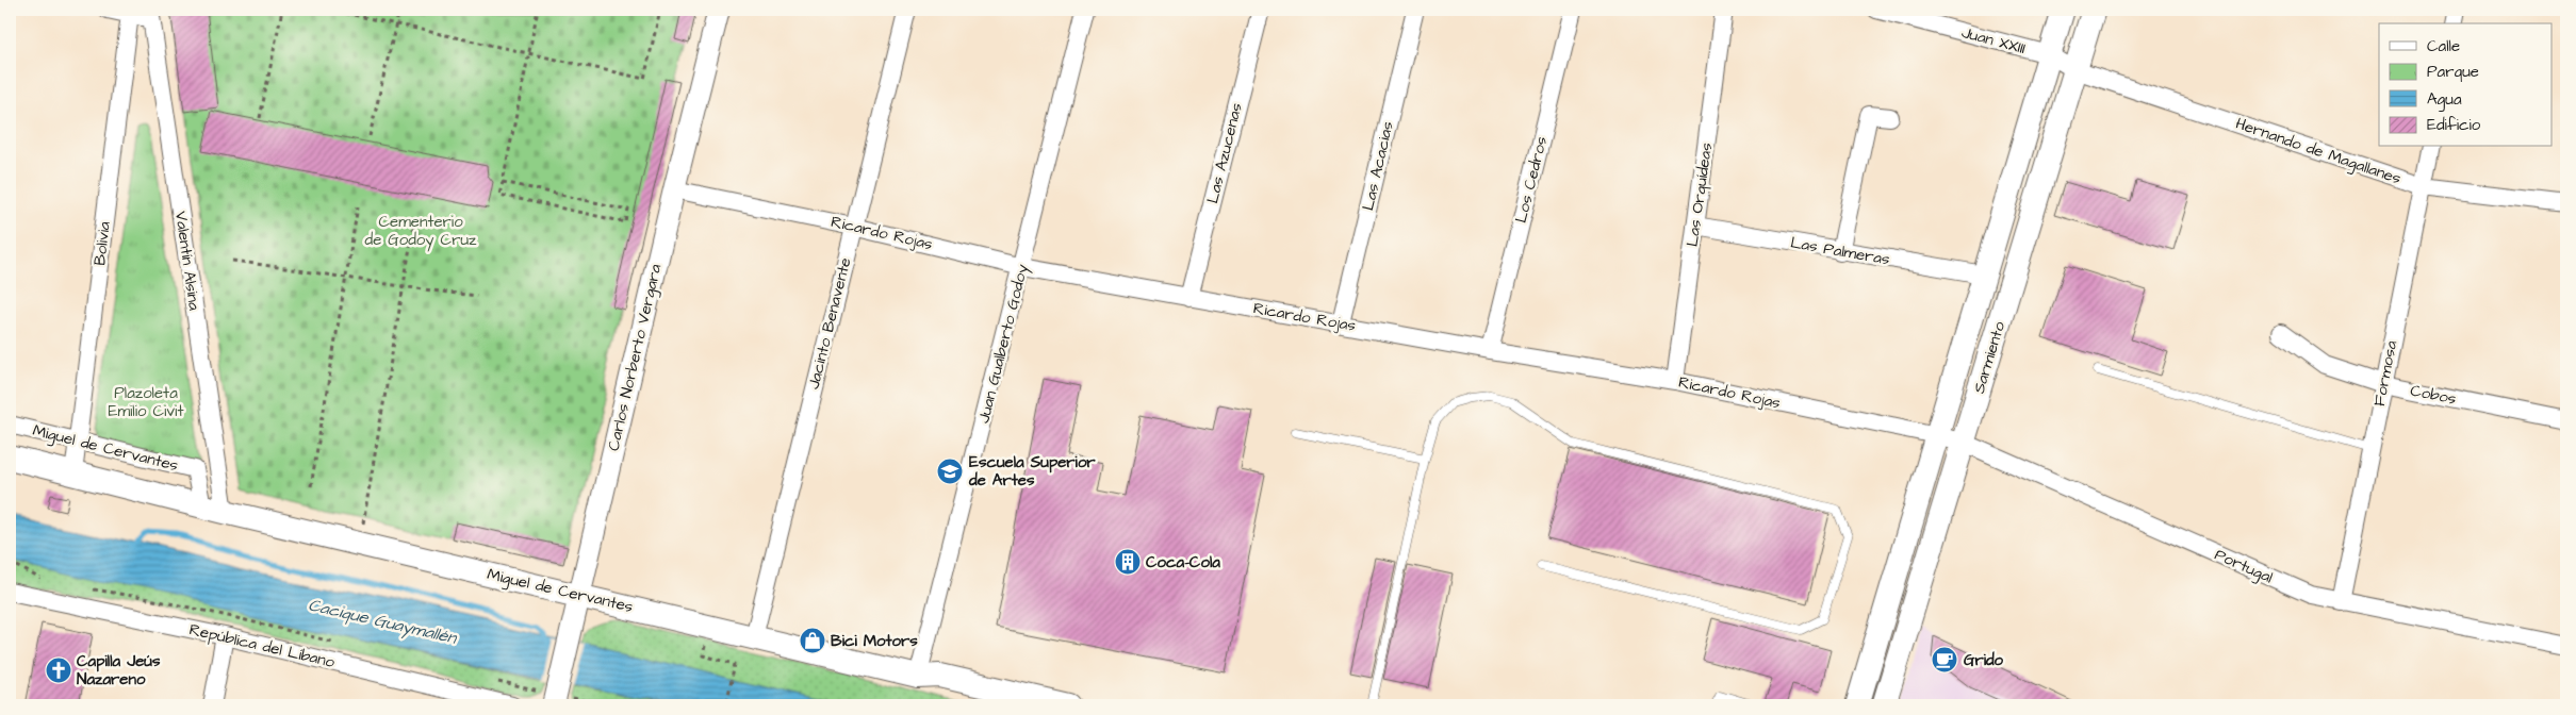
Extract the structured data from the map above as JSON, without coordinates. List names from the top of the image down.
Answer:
{
  "streets": {
    "main road": ["Sarmiento", "Miguel de Cervantes"],
    "street": [
      "Juan XXIII",
      "Hernando de Magallanes",
      "Las Azucenas",
      "Las Acacias",
      "Los Cedros",
      "Las Orquídeas",
      "Ricardo Rojas",
      "Bolivia",
      "Las Palmeras",
      "Valentín Alsina",
      "Jacinto Benavente",
      "Juan Gualberto Godoy",
      "Carlos Norberto Vergara",
      "Formosa",
      "Cobos",
      "Portugal",
      "República del Líbano"
    ]
  },
  "crossings": [
    ["Juan XXIII", "Hernando de Magallanes"],
    ["Juan XXIII", "Sarmiento"],
    ["Hernando de Magallanes", "Sarmiento"],
    ["Hernando de Magallanes", "Formosa"],
    ["Las Azucenas", "Ricardo Rojas"],
    ["Las Acacias", "Ricardo Rojas"],
    ["Los Cedros", "Ricardo Rojas"],
    ["Las Orquídeas", "Ricardo Rojas"],
    ["Las Orquídeas", "Las Palmeras"],
    ["Ricardo Rojas", "Jacinto Benavente"],
    ["Ricardo Rojas", "Juan Gualberto Godoy"],
    ["Ricardo Rojas", "Carlos Norberto Vergara"],
    ["Ricardo Rojas", "Sarmiento"],
    ["Ricardo Rojas", "Portugal"],
    ["Bolivia", "Miguel de Cervantes"],
    ["Las Palmeras", "Sarmiento"],
    ["Valentín Alsina", "Miguel de Cervantes"],
    ["Jacinto Benavente", "Miguel de Cervantes"],
    ["Juan Gualberto Godoy", "Miguel de Cervantes"],
    ["Carlos Norberto Vergara", "Miguel de Cervantes"],
    ["Sarmiento", "Portugal"],
    ["Formosa", "Cobos"],
    ["Formosa", "Portugal"]
  ],
  "water": ["Cacique Guaymallén"],
  "parks": ["Cementerio de Godoy Cruz", "Plazoleta Emilio Civit"],
  "places": {
    "school or university": ["Escuela Superior de Artes"],
    "building": ["Coca-Cola"],
    "shop": ["Bici Motors"],
    "cafe": ["Grido"],
    "church": ["Capilla Jeús Nazareno"]
  },
  "legend": [
    "Calle",
    "Parque",
    "Agua",
    "Edificio"
  ]
}
